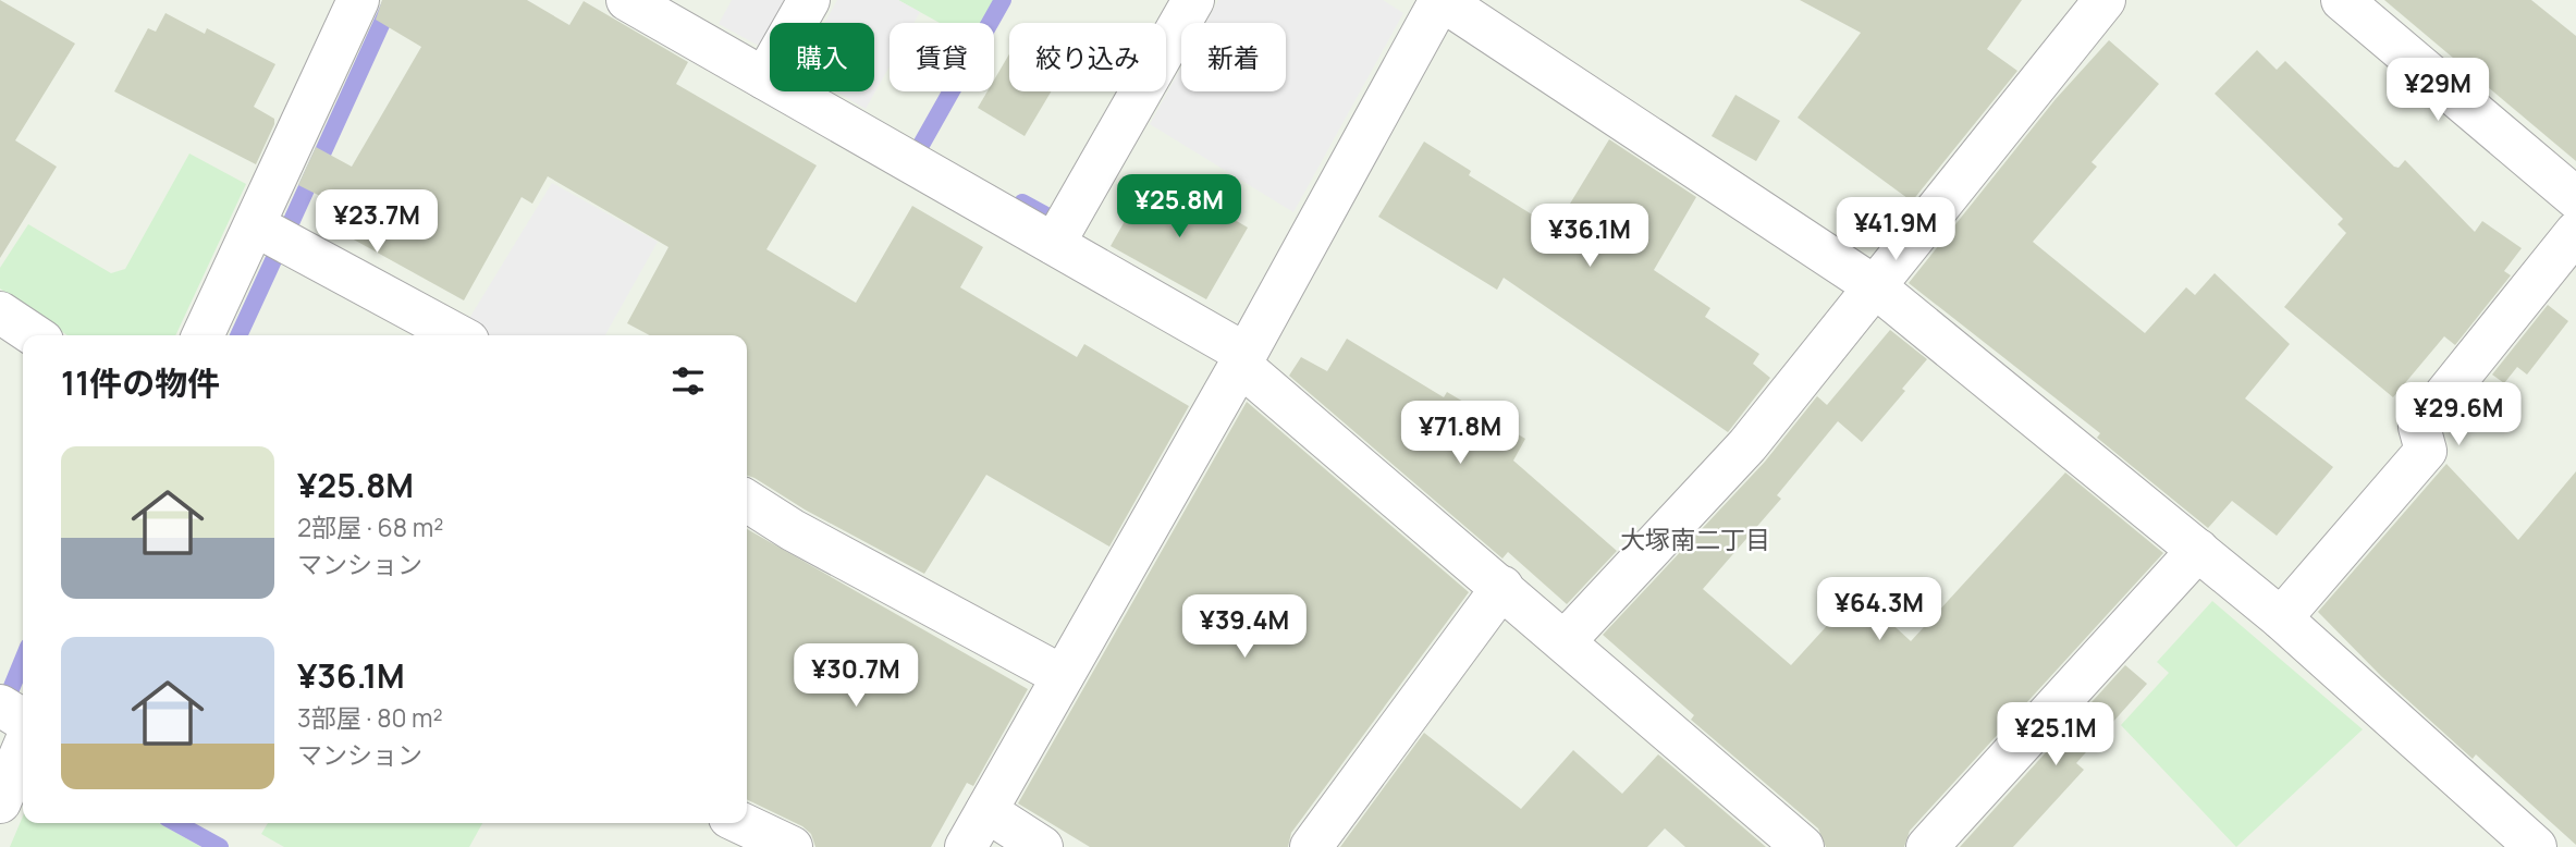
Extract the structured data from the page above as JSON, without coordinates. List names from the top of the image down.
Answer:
{
  "districts": ["大塚南二丁目"],
  "page": {
    "chip": [
      "購入",
      "賃貸",
      "絞り込み",
      "新着"
    ],
    "price": [
      "¥29M",
      "¥25.8M",
      "¥23.7M",
      "¥41.9M",
      "¥36.1M",
      "¥29.6M",
      "¥71.8M",
      "¥64.3M",
      "¥39.4M",
      "¥30.7M",
      "¥25.1M"
    ],
    "heading": "11件の物件",
    "list": [
      {
        "name": "¥25.8M",
        "note": "2部屋 · 68 m² · マンション"
      },
      {
        "name": "¥36.1M",
        "note": "3部屋 · 80 m² · マンション"
      }
    ]
  }
}
